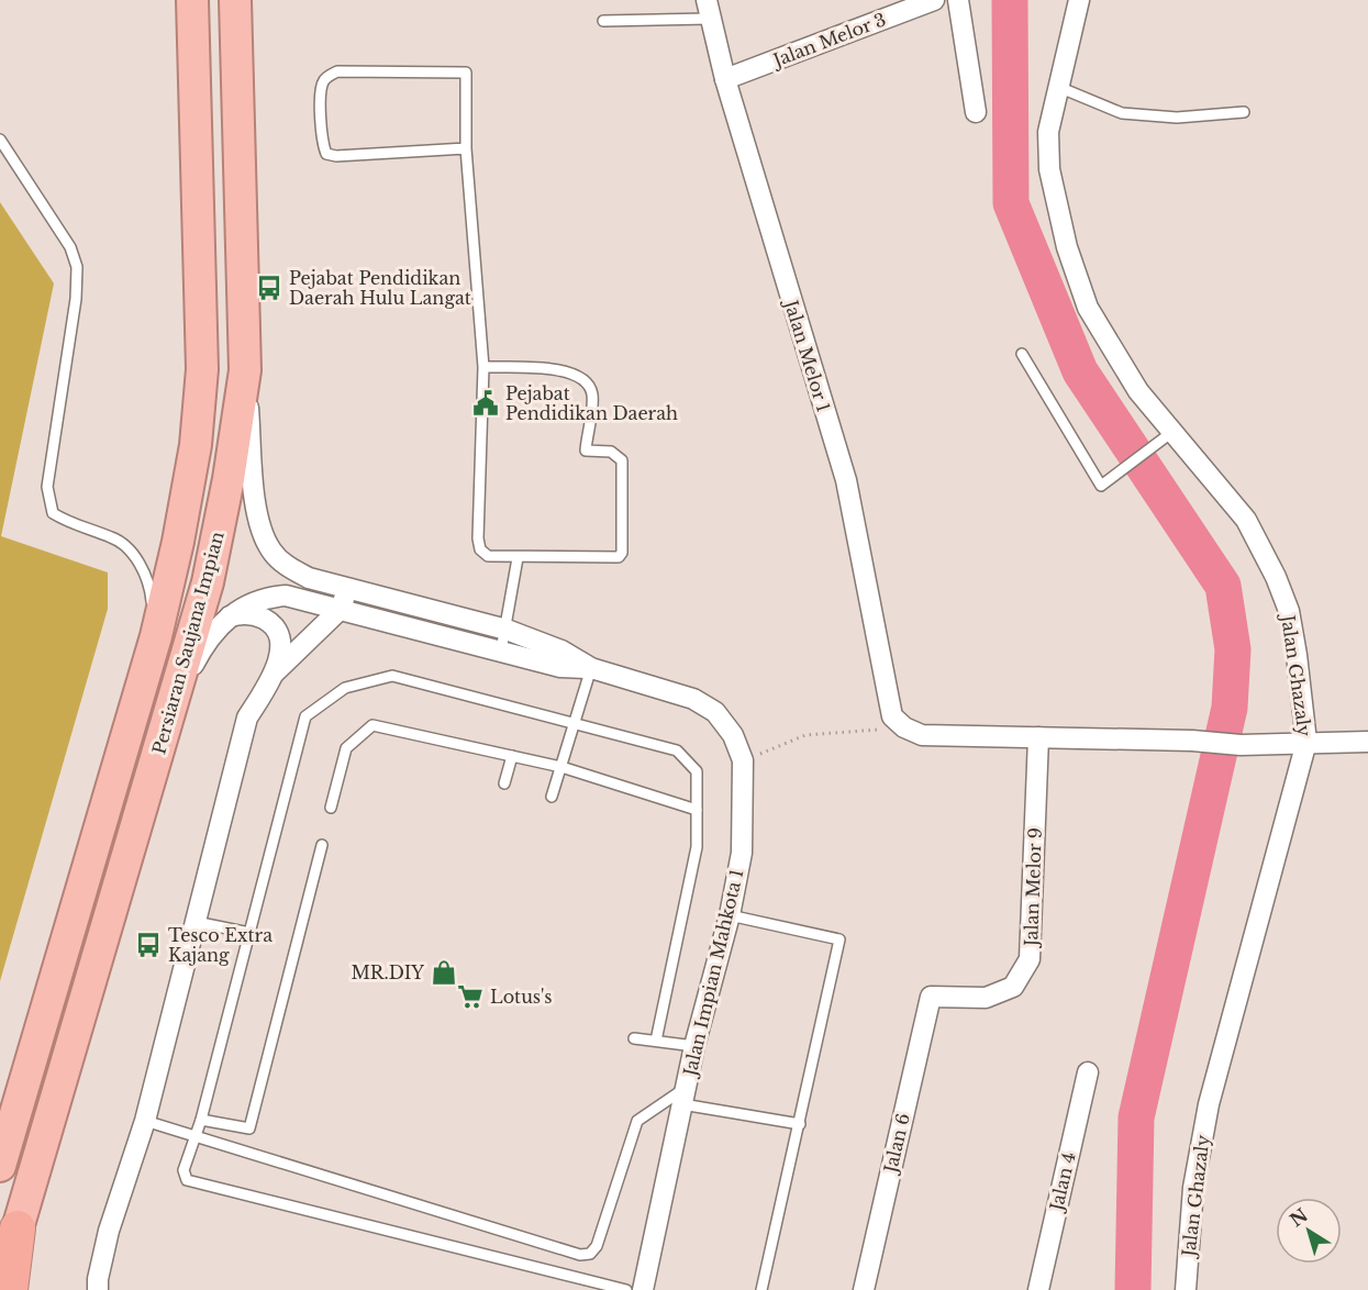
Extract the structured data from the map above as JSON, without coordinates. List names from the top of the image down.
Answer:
{
  "streets": {
    "highway": ["Persiaran Saujana Impian"],
    "street": [
      "Jalan Melor 3",
      "Jalan Melor 1",
      "Jalan Ghazaly",
      "Jalan Melor 9",
      "Jalan Impian Mahkota 1",
      "Jalan 6",
      "Jalan 4"
    ]
  },
  "crossings": [
    ["Jalan Melor 3", "Jalan Melor 1"],
    ["Jalan Melor 9", "Jalan 6"]
  ],
  "places": {
    "bus stop": ["Pejabat Pendidikan Daerah Hulu Langat", "Tesco Extra Kajang"],
    "public building": ["Pejabat Pendidikan Daerah"],
    "shop": ["MR.DIY"],
    "supermarket": ["Lotus's"]
  },
  "north": "top left"
}
